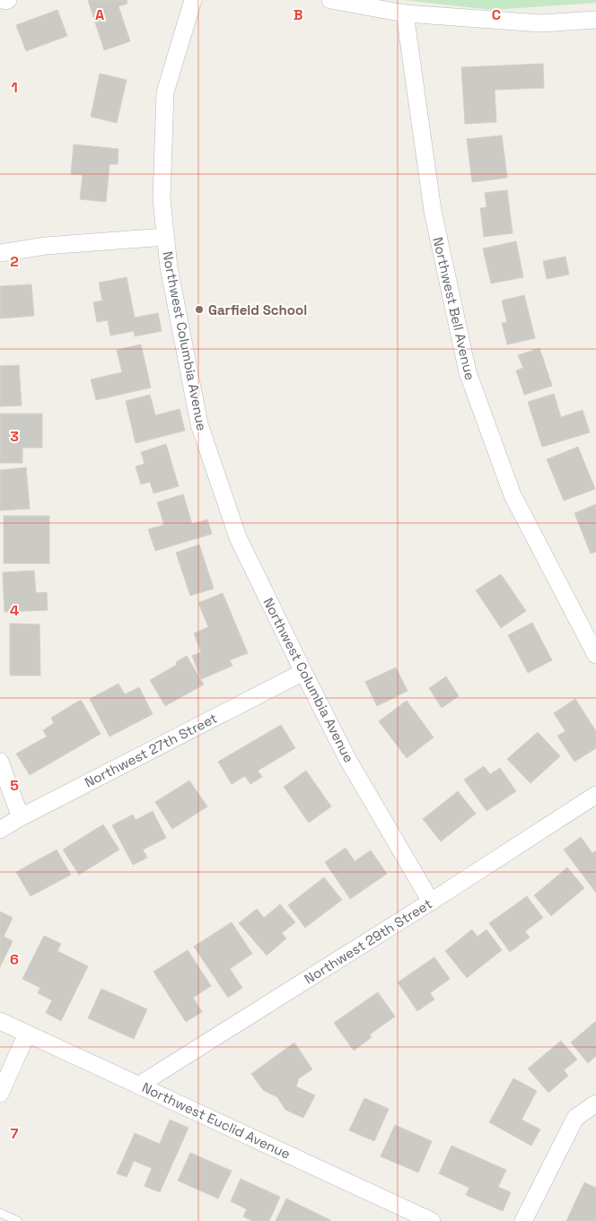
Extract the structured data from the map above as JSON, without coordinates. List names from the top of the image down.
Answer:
{
  "streets": {
    "street": [
      "Northwest Bell Avenue",
      "Northwest Columbia Avenue",
      "Northwest 27th Street",
      "Northwest 29th Street",
      "Northwest Euclid Avenue"
    ]
  },
  "crossings": [
    ["Northwest Columbia Avenue", "Northwest 27th Street"],
    ["Northwest Columbia Avenue", "Northwest 29th Street"],
    ["Northwest 29th Street", "Northwest Euclid Avenue"]
  ],
  "places": ["Garfield School"],
  "grid": {
    "columns": ["A", "B", "C"],
    "rows": [
      "1",
      "2",
      "3",
      "4",
      "5",
      "6",
      "7"
    ]
  }
}
